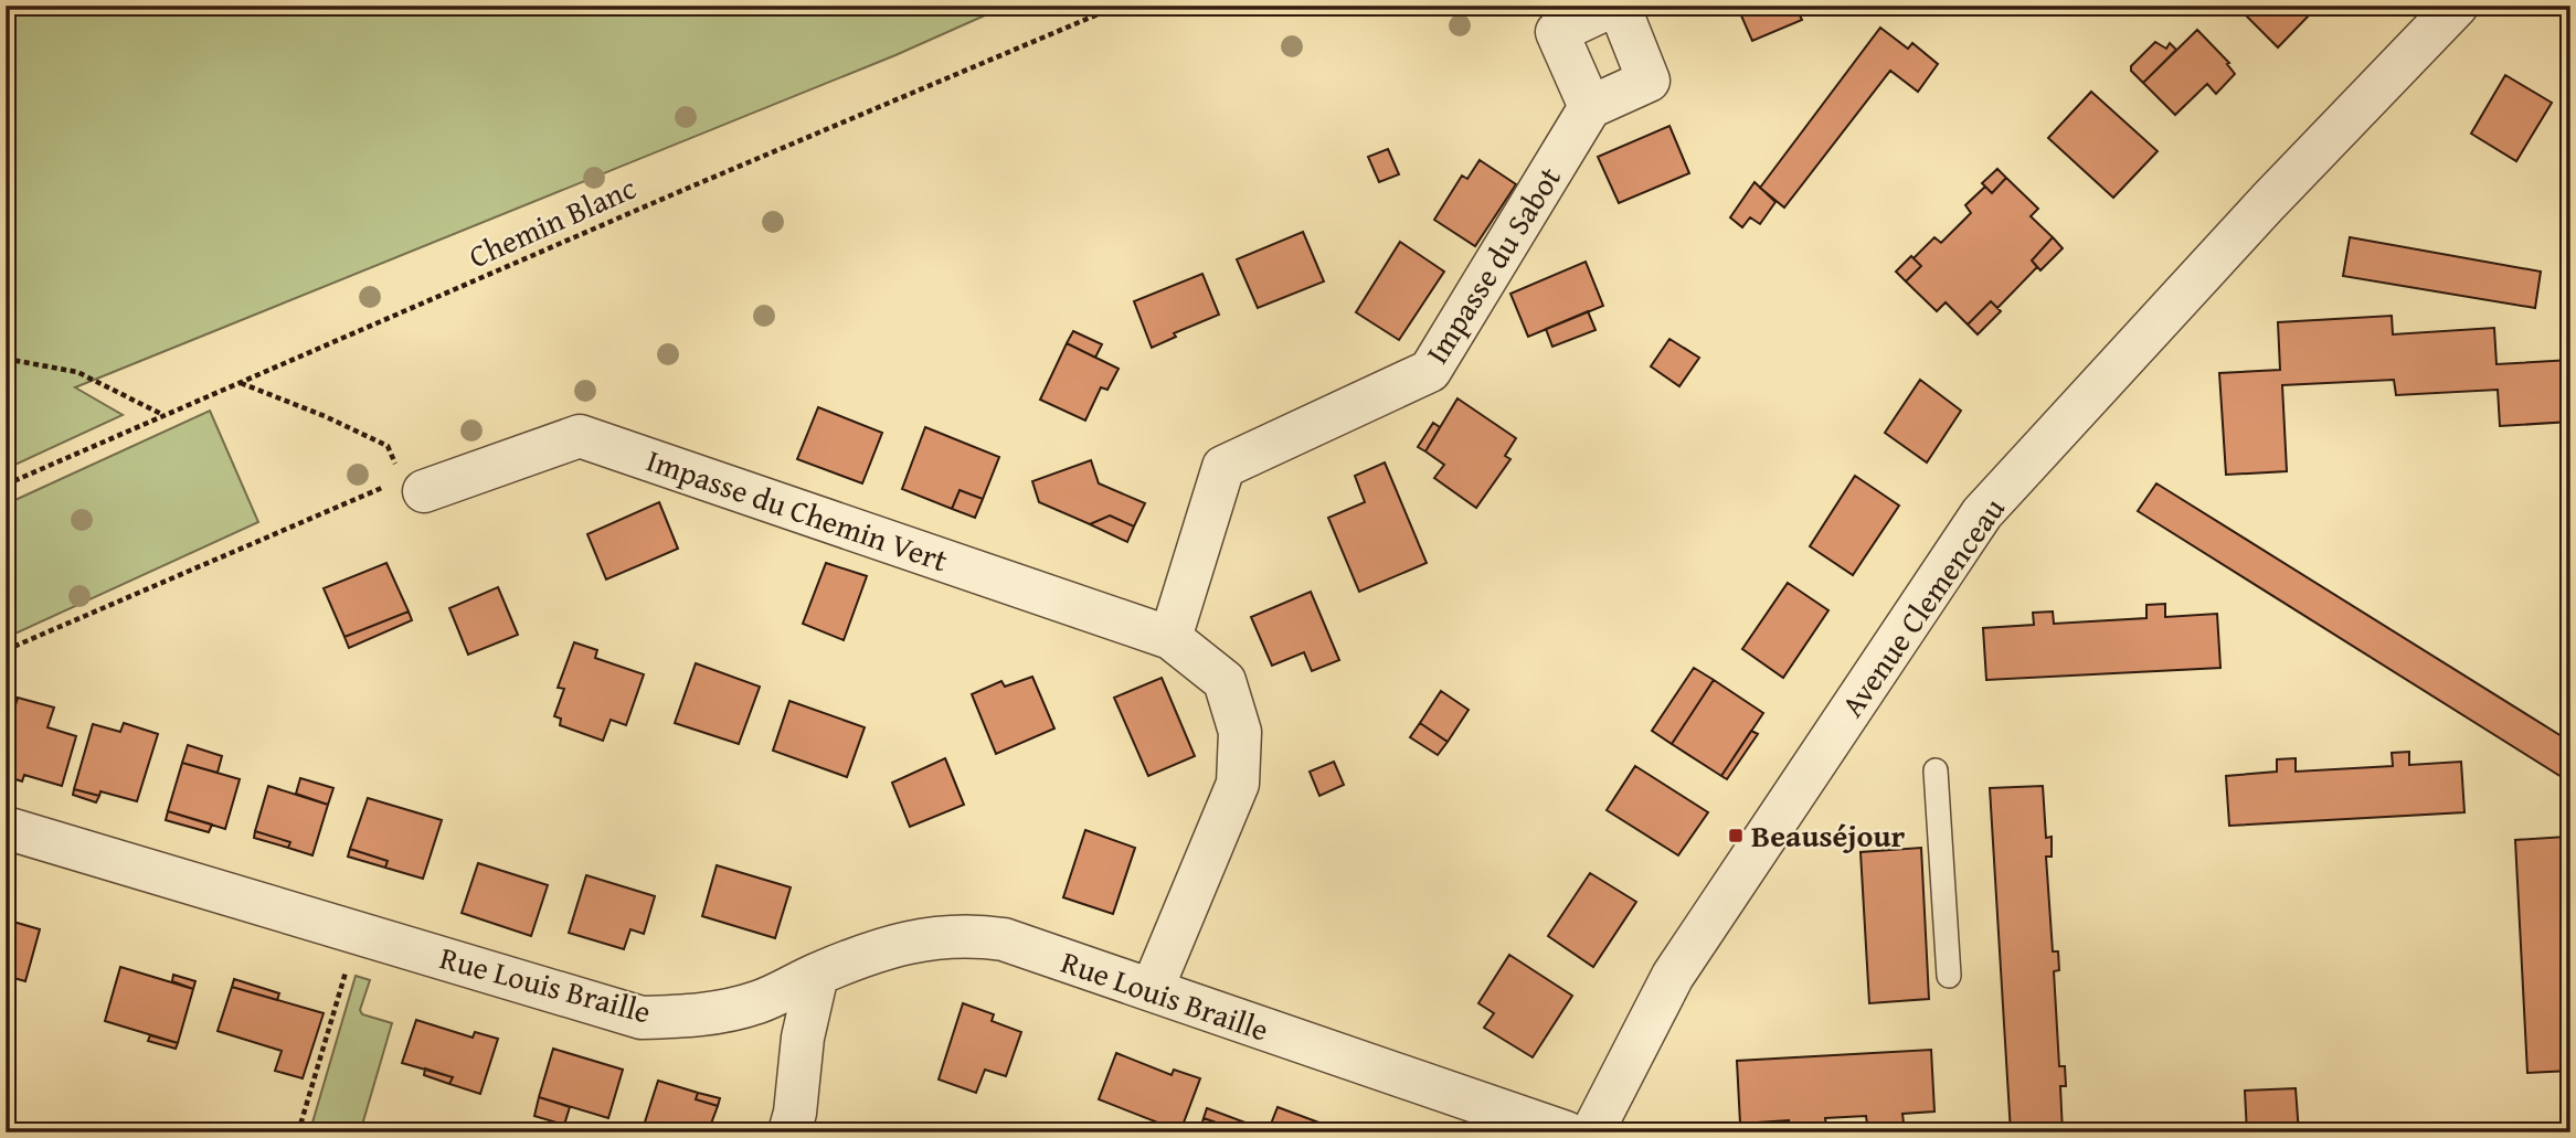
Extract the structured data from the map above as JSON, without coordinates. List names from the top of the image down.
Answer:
{
  "streets": {
    "street": [
      "Impasse du Sabot",
      "Impasse du Chemin Vert",
      "Avenue Clemenceau",
      "Rue Louis Braille"
    ],
    "path": ["Chemin Blanc"]
  },
  "crossings": [
    ["Impasse du Sabot", "Impasse du Chemin Vert"]
  ],
  "places": {
    "transit": ["Beauséjour"]
  }
}
